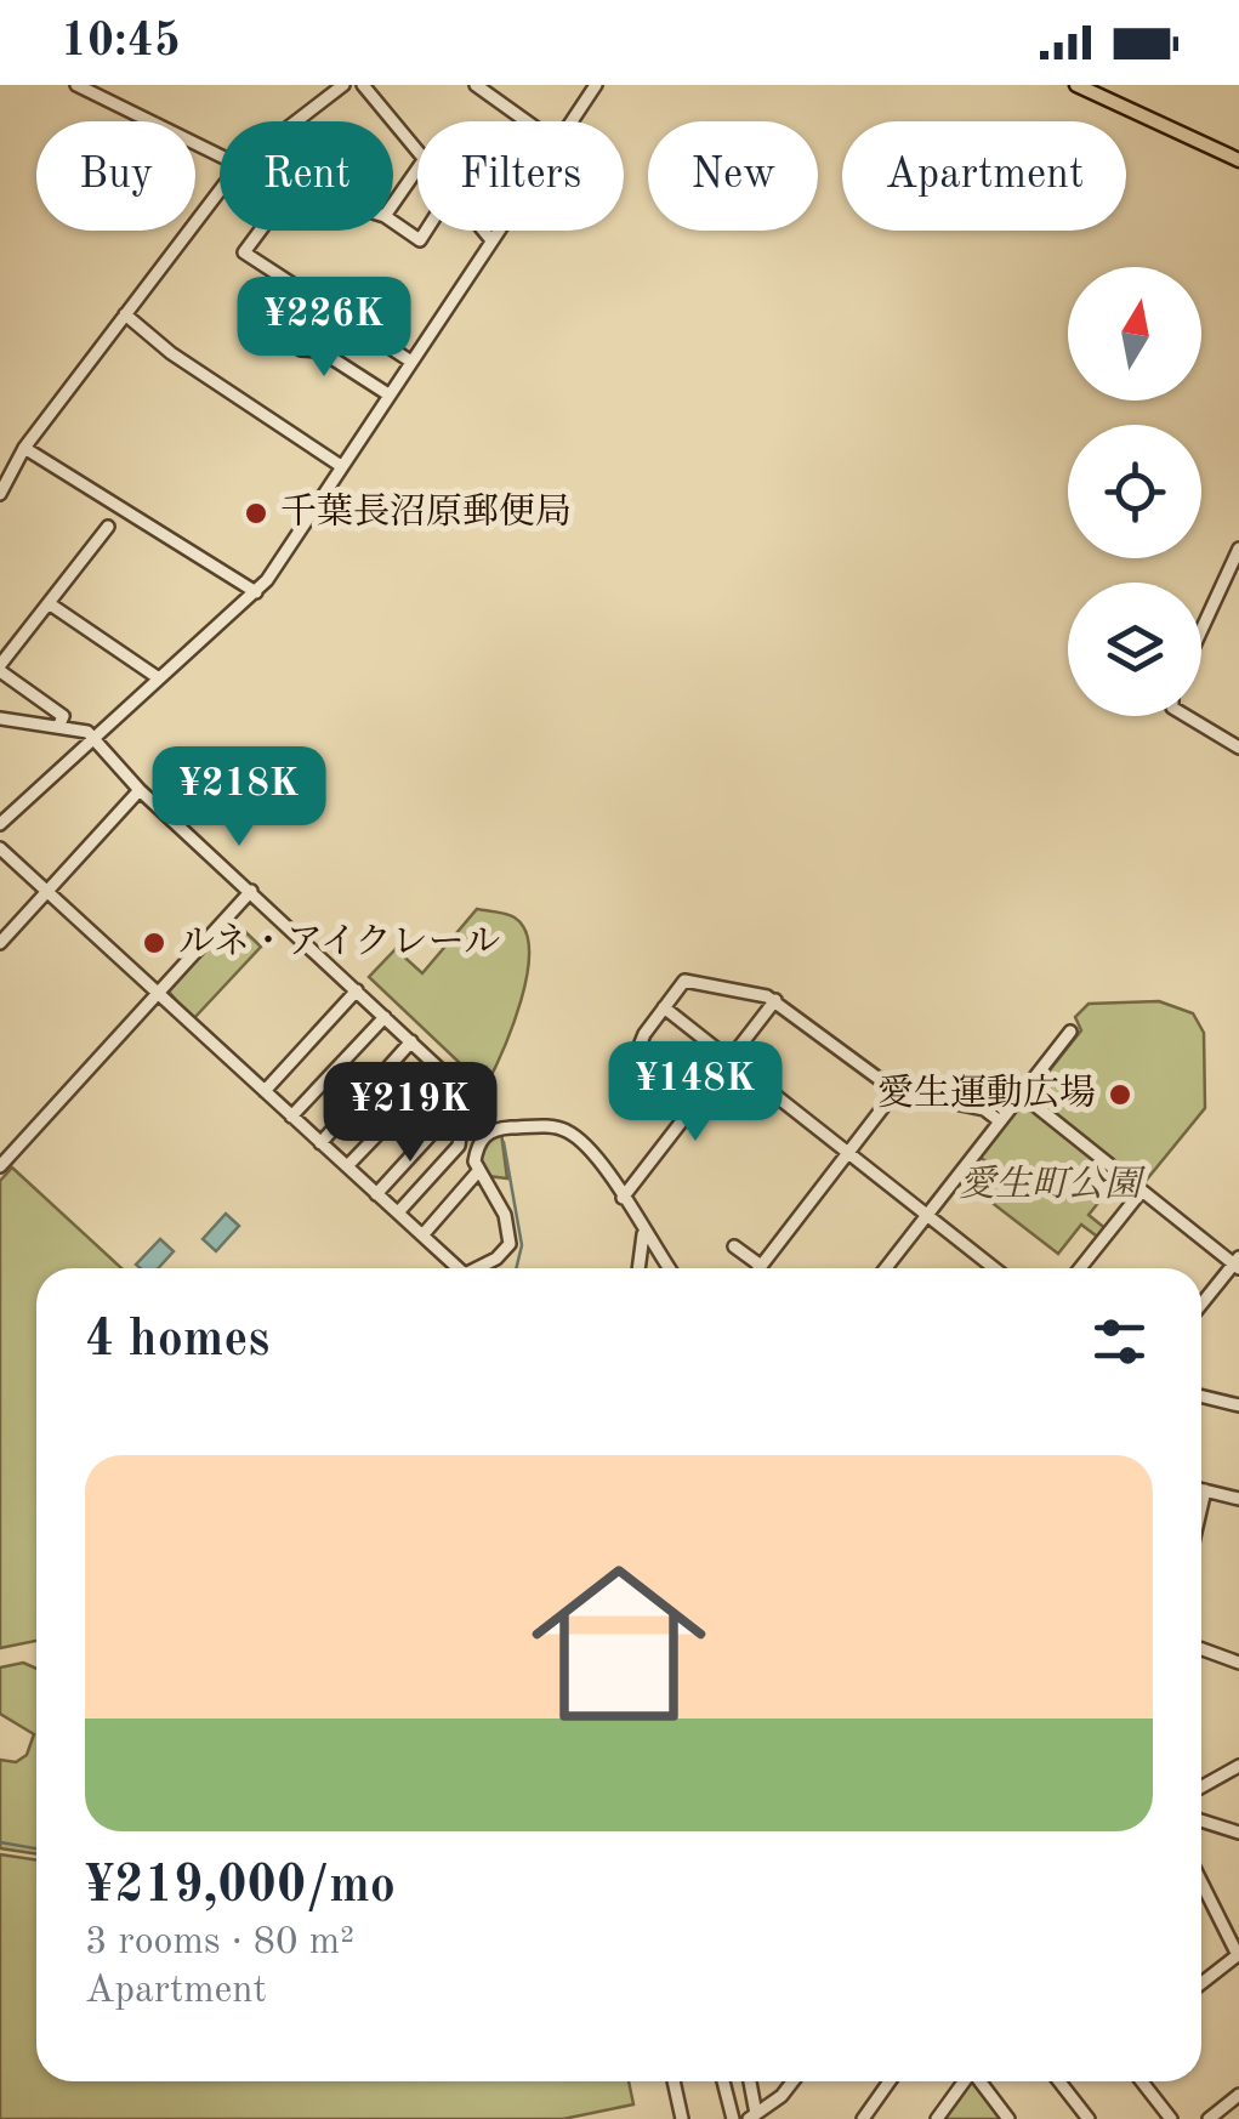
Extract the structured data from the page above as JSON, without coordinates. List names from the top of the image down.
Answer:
{
  "parks": ["愛生町公園"],
  "places": ["千葉長沼原郵便局", "ルネ・アイクレール", "愛生運動広場"],
  "north": "top",
  "page": {
    "status": "10:45",
    "chip": [
      "Buy",
      "Rent",
      "Filters",
      "New",
      "Apartment"
    ],
    "price": [
      "¥226K",
      "¥218K",
      "¥148K",
      "¥219K"
    ],
    "heading": "4 homes",
    "list": [
      {
        "name": "¥219,000/mo",
        "note": "3 rooms · 80 m² · Apartment"
      }
    ]
  }
}
